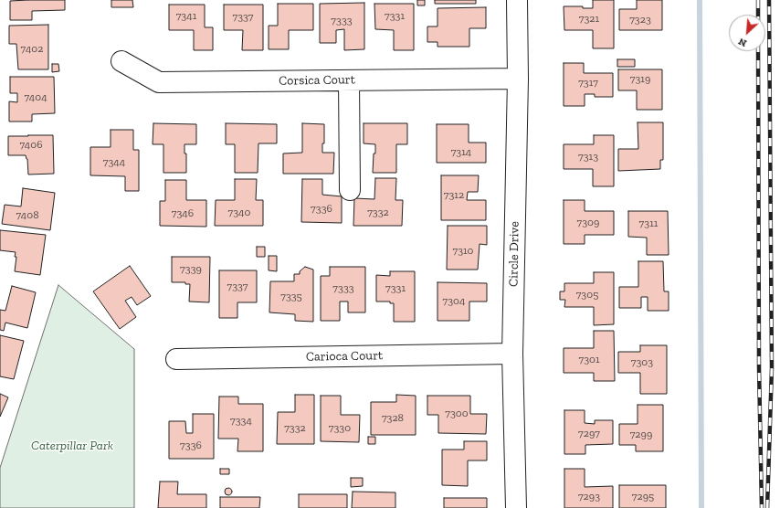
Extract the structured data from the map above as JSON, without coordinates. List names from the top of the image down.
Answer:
{
  "streets": {
    "street": ["Corsica Court", "Circle Drive", "Carioca Court"]
  },
  "crossings": [
    ["Corsica Court", "Circle Drive"],
    ["Circle Drive", "Carioca Court"]
  ],
  "parks": ["Caterpillar Park"],
  "house_numbers": [
    "7341",
    "7331",
    "7337",
    "7321",
    "7323",
    "7333",
    "7402",
    "7319",
    "7317",
    "7404",
    "7406",
    "7314",
    "7313",
    "7344",
    "7312",
    "7336",
    "7340",
    "7332",
    "7346",
    "7408",
    "7309",
    "7311",
    "7310",
    "7339",
    "7337",
    "7333",
    "7331",
    "7305",
    "7335",
    "7304",
    "7301",
    "7303",
    "7300",
    "7328",
    "7334",
    "7332",
    "7330",
    "7297",
    "7299",
    "7336",
    "7293",
    "7295"
  ],
  "north": "bottom left"
}
